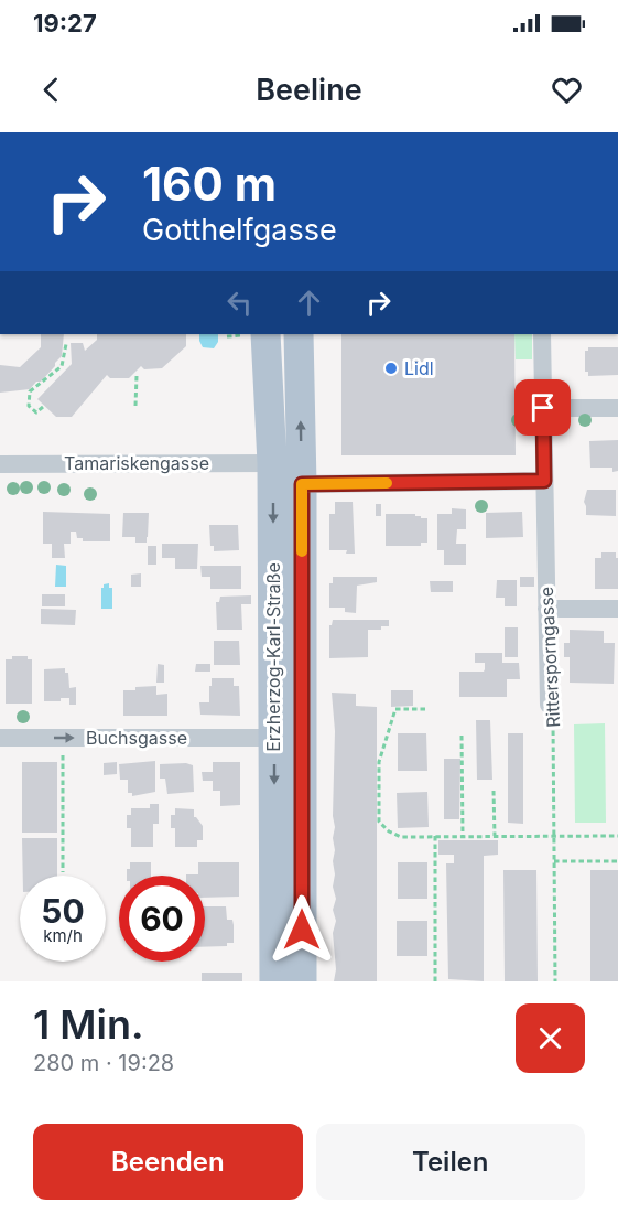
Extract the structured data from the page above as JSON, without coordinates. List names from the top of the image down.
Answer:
{
  "streets": {
    "main road": ["Erzherzog-Karl-Straße"],
    "street": ["Tamariskengasse", "Rittersporngasse", "Buchsgasse"]
  },
  "crossings": [
    ["Tamariskengasse", "Erzherzog-Karl-Straße"],
    ["Erzherzog-Karl-Straße", "Buchsgasse"]
  ],
  "one_way": ["Buchsgasse"],
  "places": ["Lidl"],
  "page": {
    "status": "19:27",
    "header": "Beeline",
    "turn": ["160 m", "Gotthelfgasse"],
    "speed": "50 km/h",
    "limit": "60",
    "heading": ["1 Min.", "280 m · 19:28"],
    "buttons": ["Beenden", "Teilen"]
  }
}
